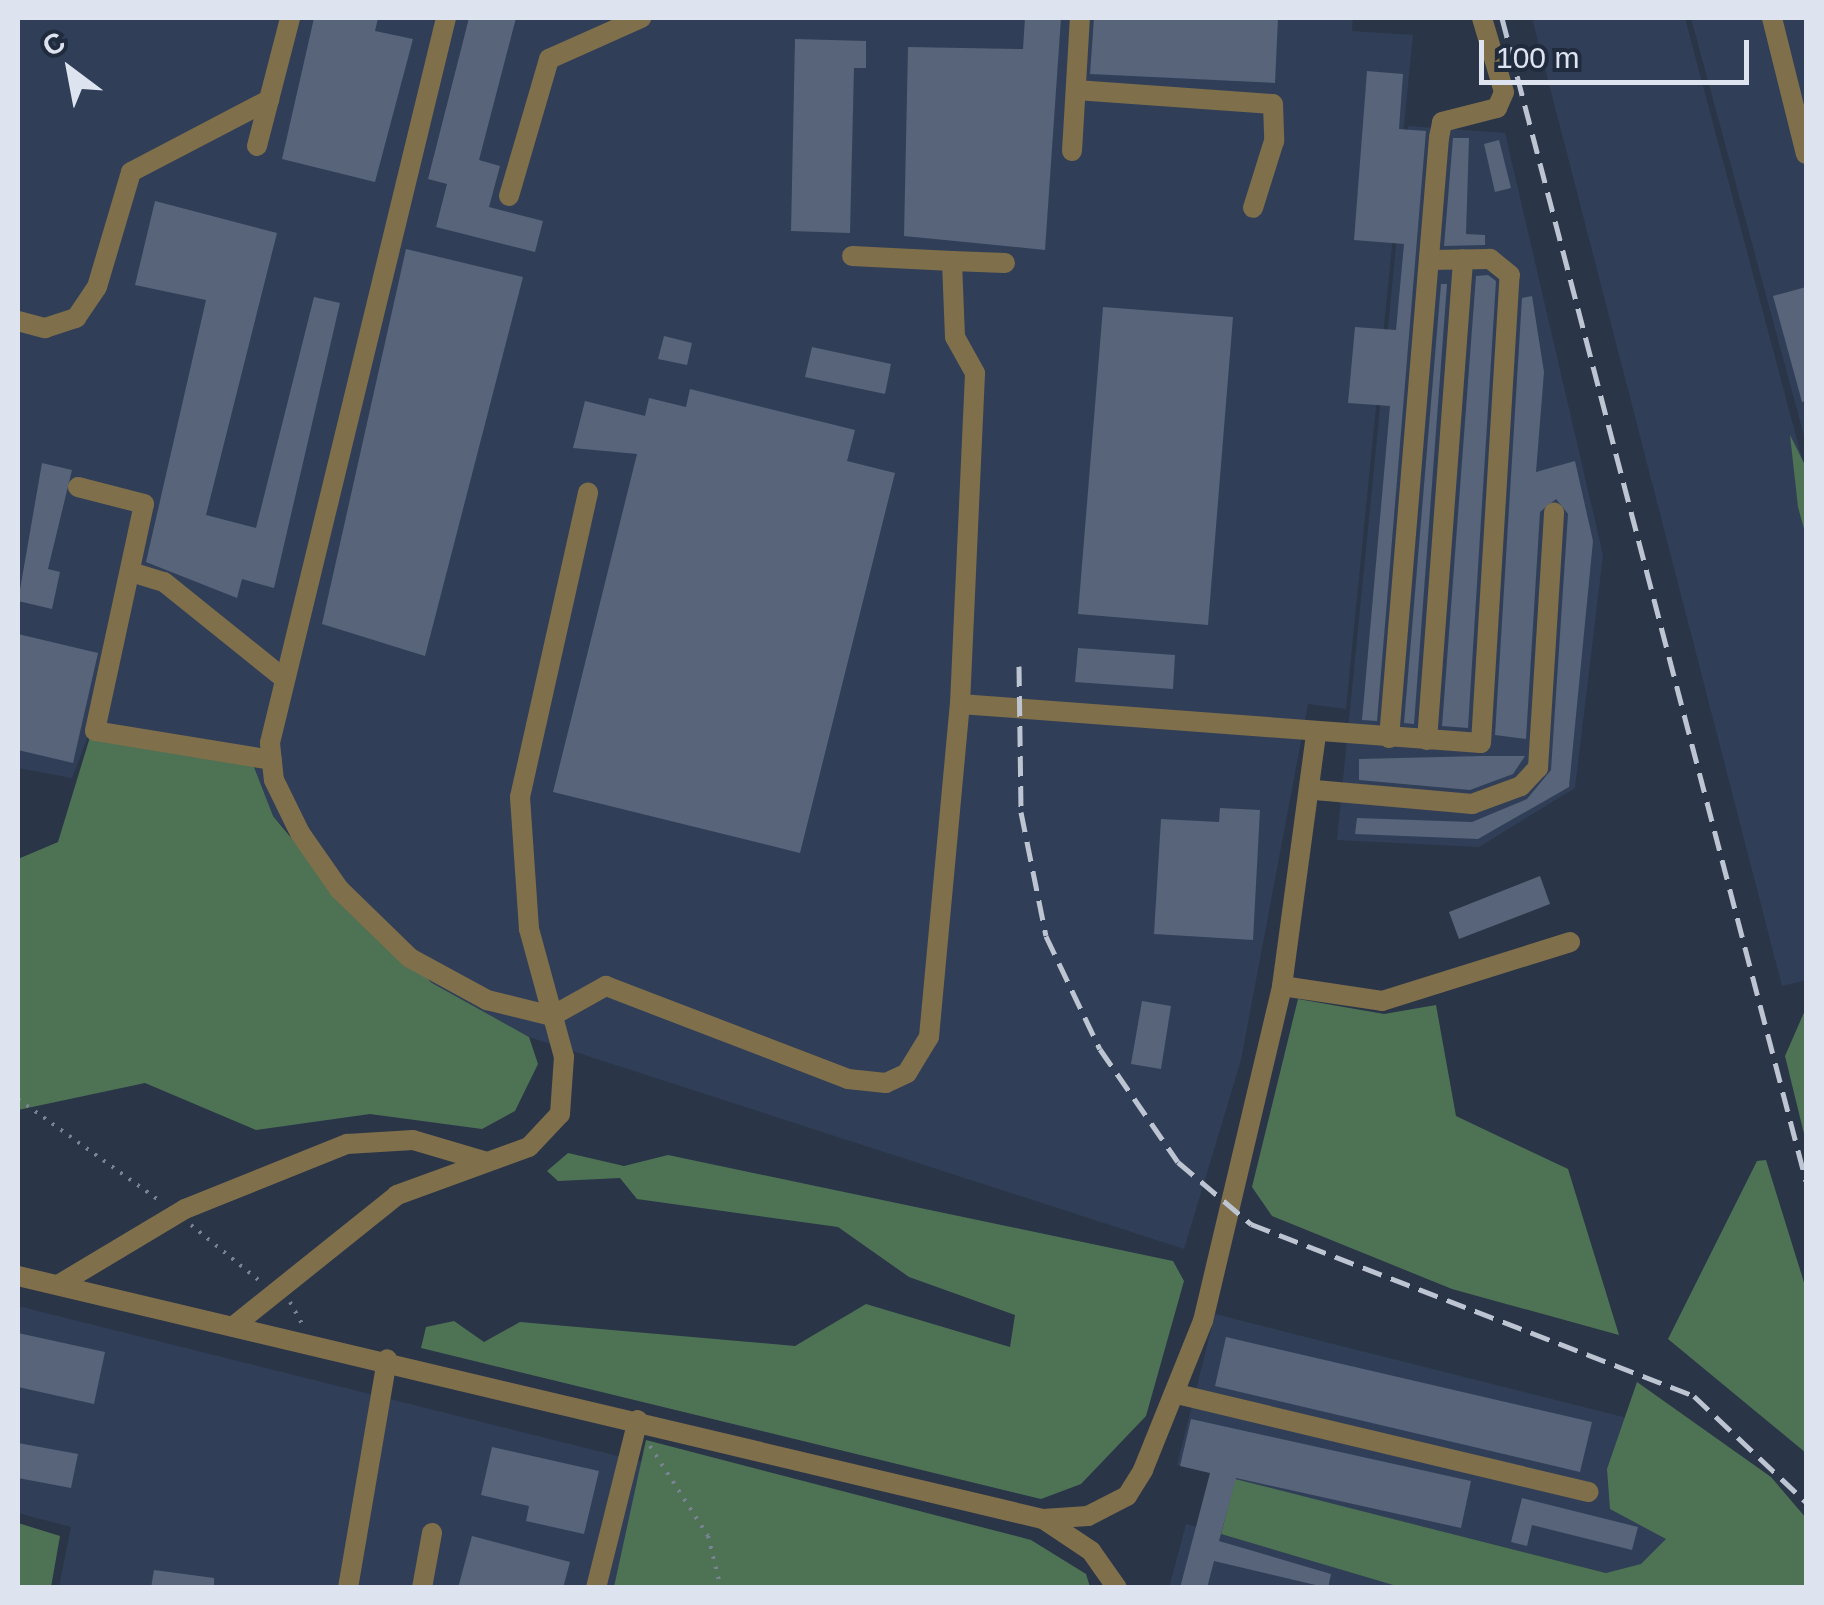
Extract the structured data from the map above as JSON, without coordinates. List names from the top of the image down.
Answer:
{
  "scale_bar": "100 m",
  "north": "top left"
}
